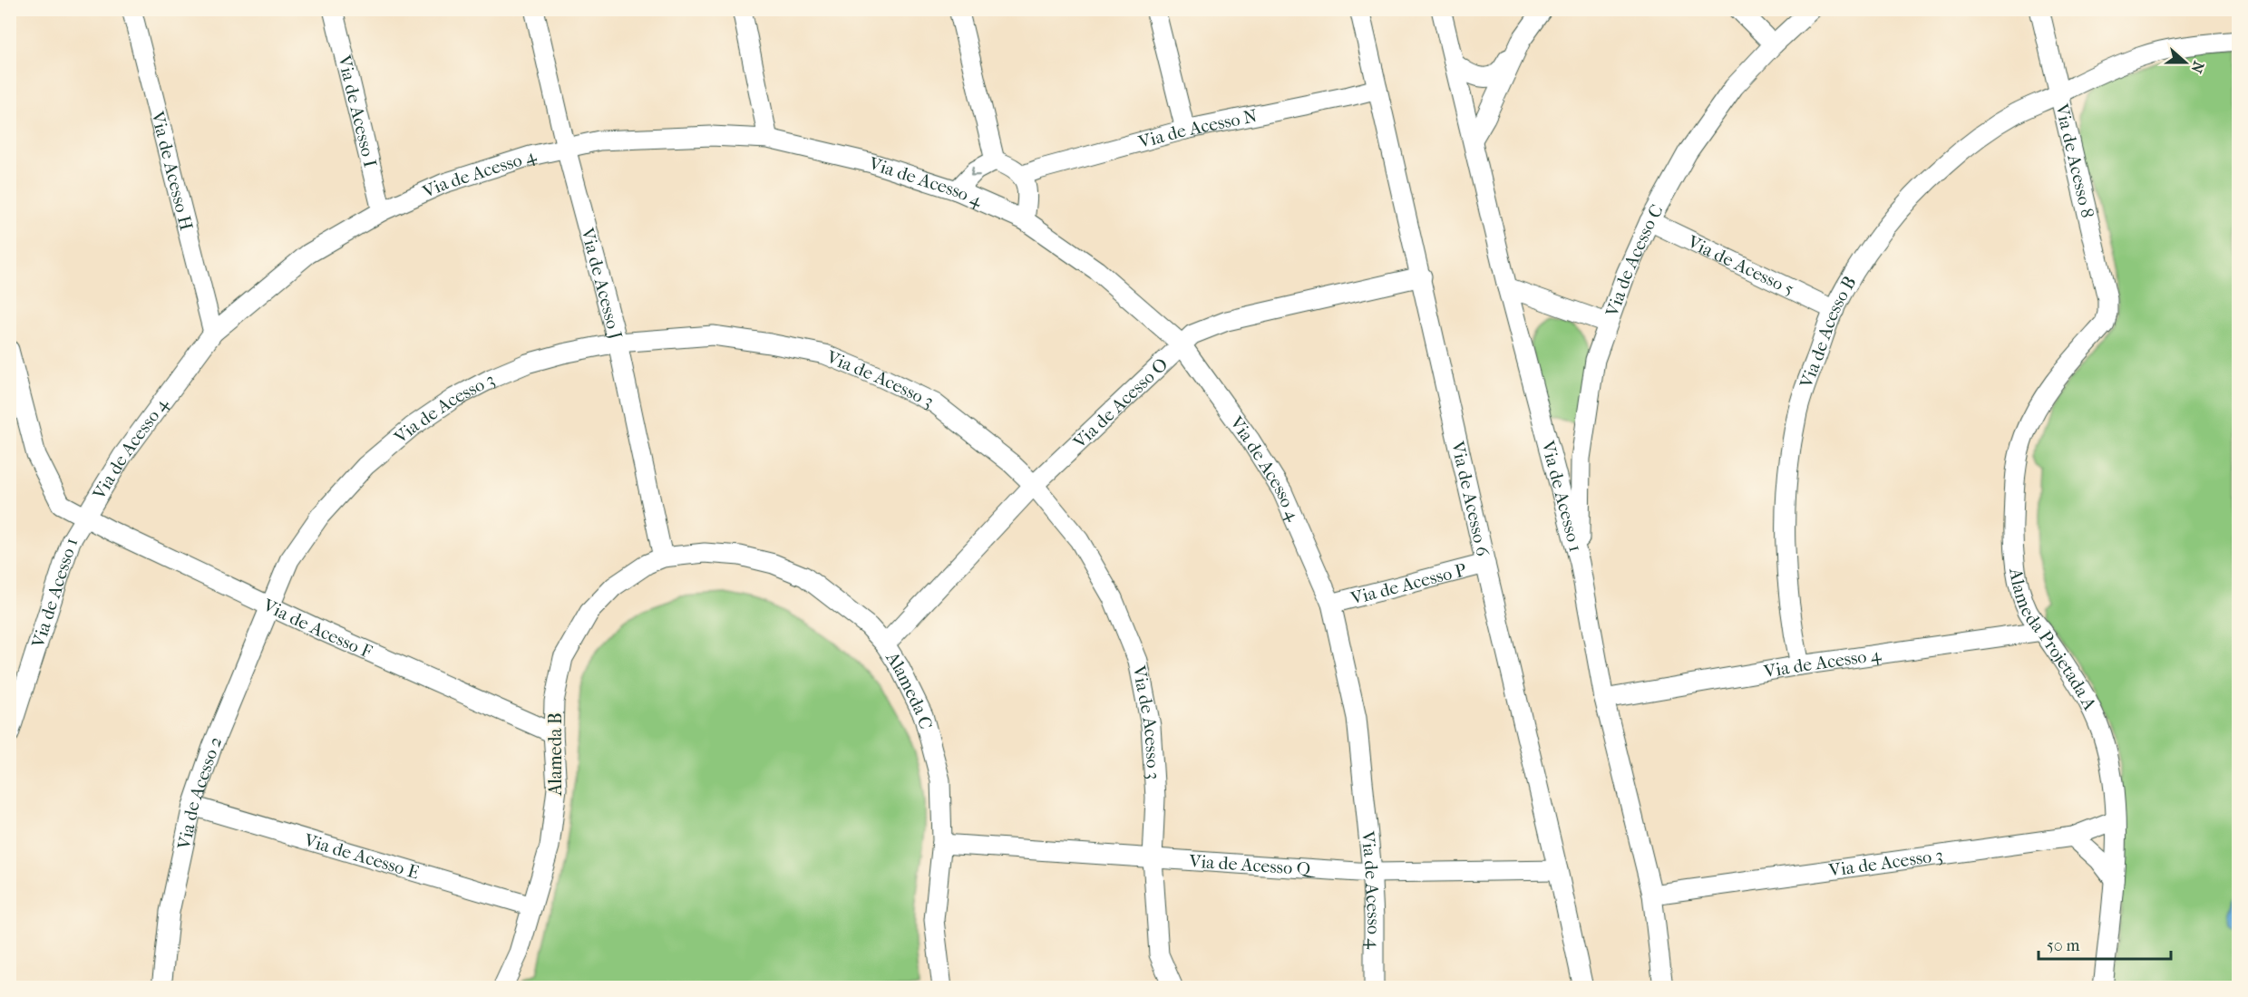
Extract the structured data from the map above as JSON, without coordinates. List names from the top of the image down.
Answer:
{
  "streets": {
    "street": [
      "Via de Acesso I",
      "Via de Acesso N",
      "Via de Acesso 8",
      "Via de Acesso H",
      "Via de Acesso 4",
      "Via de Acesso C",
      "Via de Acesso 5",
      "Via de Acesso J",
      "Via de Acesso B",
      "Via de Acesso 3",
      "Via de Acesso O",
      "Via de Acesso 1",
      "Via de Acesso 6",
      "Via de Acesso P",
      "Via de Acesso F",
      "Alameda Projetada A",
      "Alameda C",
      "Alameda B",
      "Via de Acesso 2",
      "Via de Acesso E",
      "Via de Acesso Q"
    ]
  },
  "crossings": [
    ["Via de Acesso I", "Via de Acesso 4"],
    ["Via de Acesso N", "Via de Acesso 6"],
    ["Via de Acesso 8", "Via de Acesso B"],
    ["Via de Acesso 8", "Alameda Projetada A"],
    ["Via de Acesso H", "Via de Acesso 4"],
    ["Via de Acesso 4", "Via de Acesso J"],
    ["Via de Acesso 4", "Via de Acesso B"],
    ["Via de Acesso 4", "Via de Acesso O"],
    ["Via de Acesso 4", "Via de Acesso 1"],
    ["Via de Acesso 4", "Via de Acesso P"],
    ["Via de Acesso 4", "Via de Acesso F"],
    ["Via de Acesso 4", "Alameda Projetada A"],
    ["Via de Acesso 4", "Via de Acesso Q"],
    ["Via de Acesso C", "Via de Acesso 5"],
    ["Via de Acesso C", "Via de Acesso 1"],
    ["Via de Acesso 5", "Via de Acesso B"],
    ["Via de Acesso J", "Via de Acesso 3"],
    ["Via de Acesso J", "Alameda C"],
    ["Via de Acesso J", "Alameda B"],
    ["Via de Acesso 3", "Via de Acesso O"],
    ["Via de Acesso 3", "Via de Acesso 1"],
    ["Via de Acesso 3", "Via de Acesso F"],
    ["Via de Acesso 3", "Alameda Projetada A"],
    ["Via de Acesso 3", "Via de Acesso 2"],
    ["Via de Acesso 3", "Via de Acesso Q"],
    ["Via de Acesso O", "Via de Acesso 6"],
    ["Via de Acesso O", "Alameda C"],
    ["Via de Acesso 1", "Via de Acesso F"],
    ["Via de Acesso 6", "Via de Acesso P"],
    ["Via de Acesso 6", "Via de Acesso Q"],
    ["Via de Acesso F", "Alameda B"],
    ["Via de Acesso F", "Via de Acesso 2"],
    ["Alameda C", "Alameda B"],
    ["Alameda C", "Via de Acesso Q"],
    ["Alameda B", "Via de Acesso E"],
    ["Via de Acesso 2", "Via de Acesso E"]
  ],
  "scale_bar": "50 m",
  "north": "right"
}
